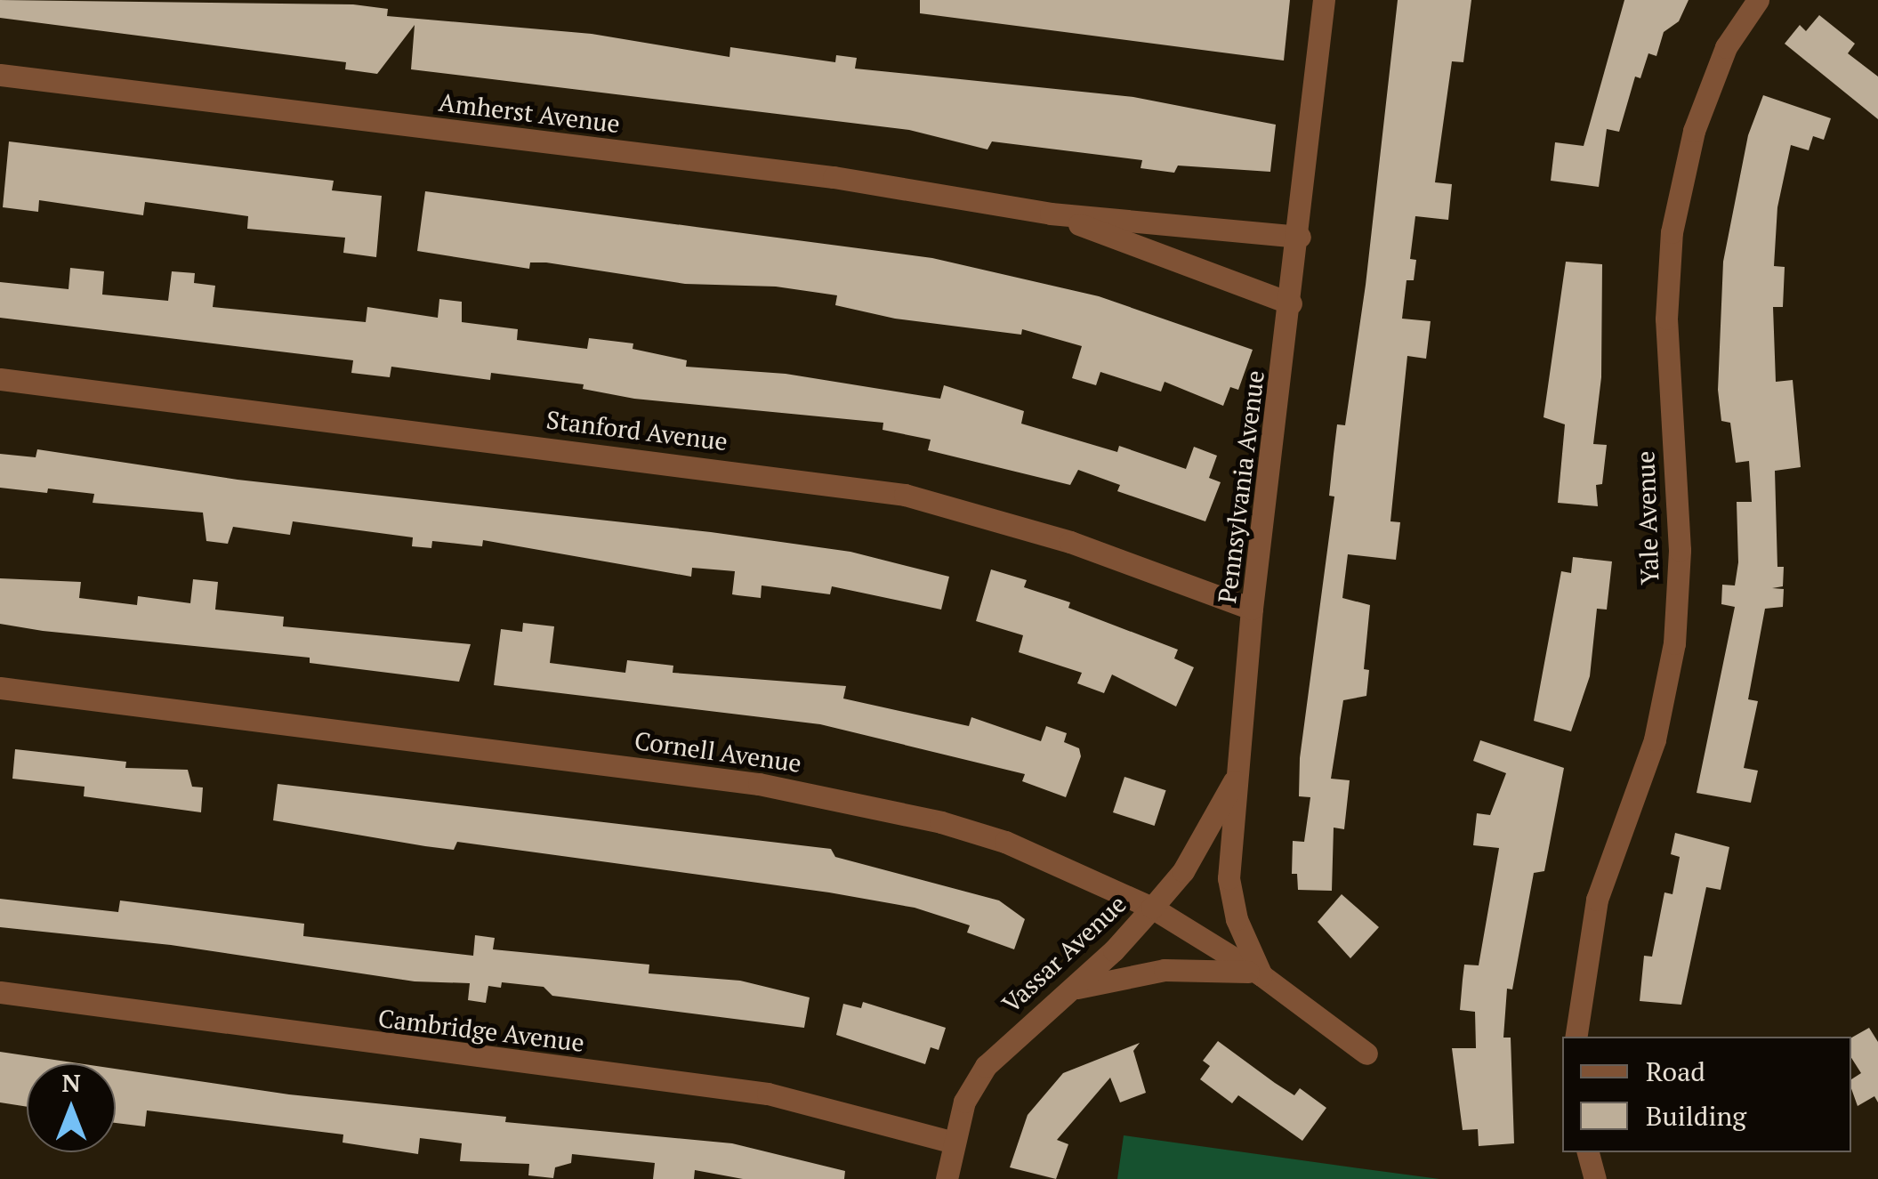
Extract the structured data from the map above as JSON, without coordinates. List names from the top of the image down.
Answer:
{
  "streets": {
    "street": [
      "Amherst Avenue",
      "Stanford Avenue",
      "Pennsylvania Avenue",
      "Yale Avenue",
      "Cornell Avenue",
      "Vassar Avenue",
      "Cambridge Avenue"
    ]
  },
  "crossings": [
    ["Amherst Avenue", "Pennsylvania Avenue"],
    ["Stanford Avenue", "Pennsylvania Avenue"],
    ["Pennsylvania Avenue", "Cornell Avenue"],
    ["Pennsylvania Avenue", "Vassar Avenue"],
    ["Cornell Avenue", "Vassar Avenue"],
    ["Vassar Avenue", "Cambridge Avenue"]
  ],
  "legend": ["Road", "Building"],
  "north": "top"
}
